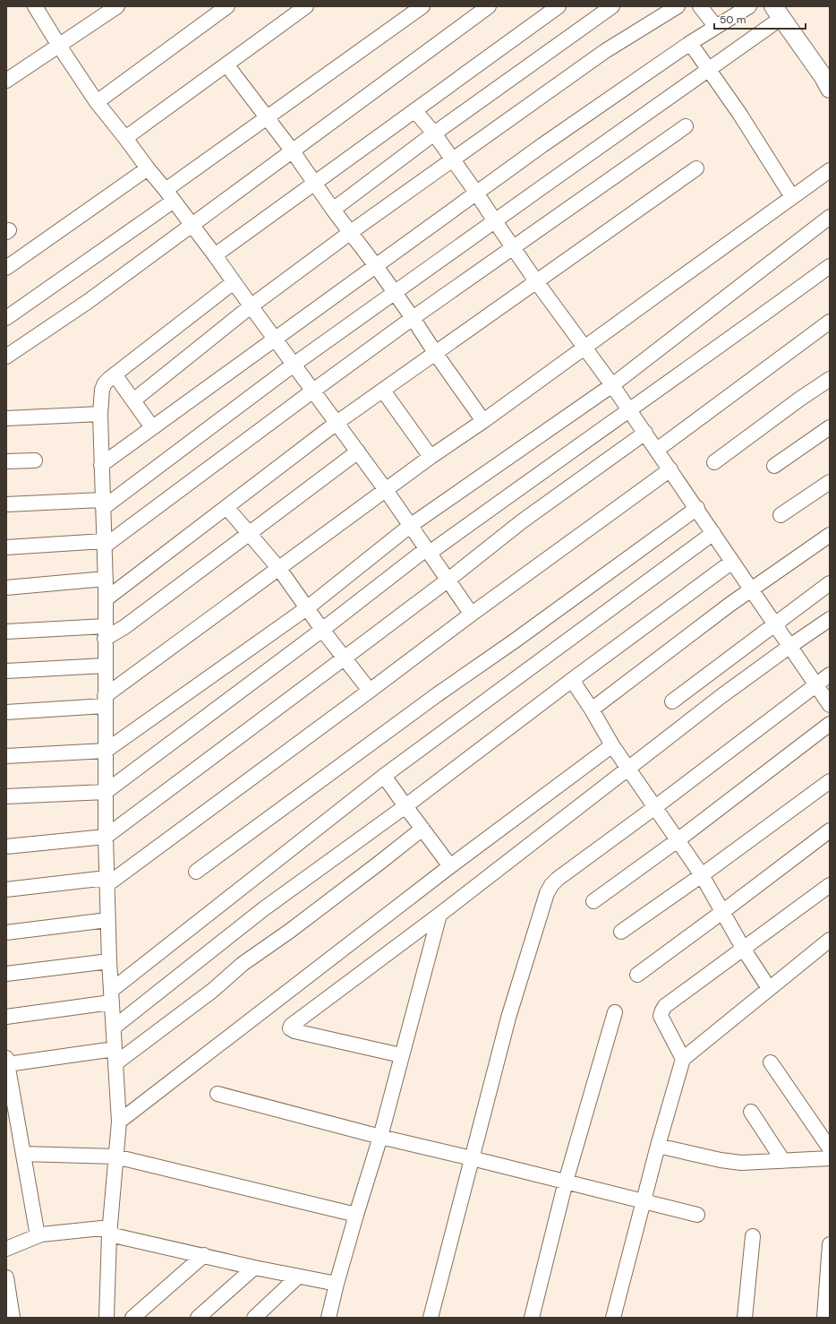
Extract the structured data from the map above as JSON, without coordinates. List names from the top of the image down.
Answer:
{
  "scale_bar": "50 m"
}
